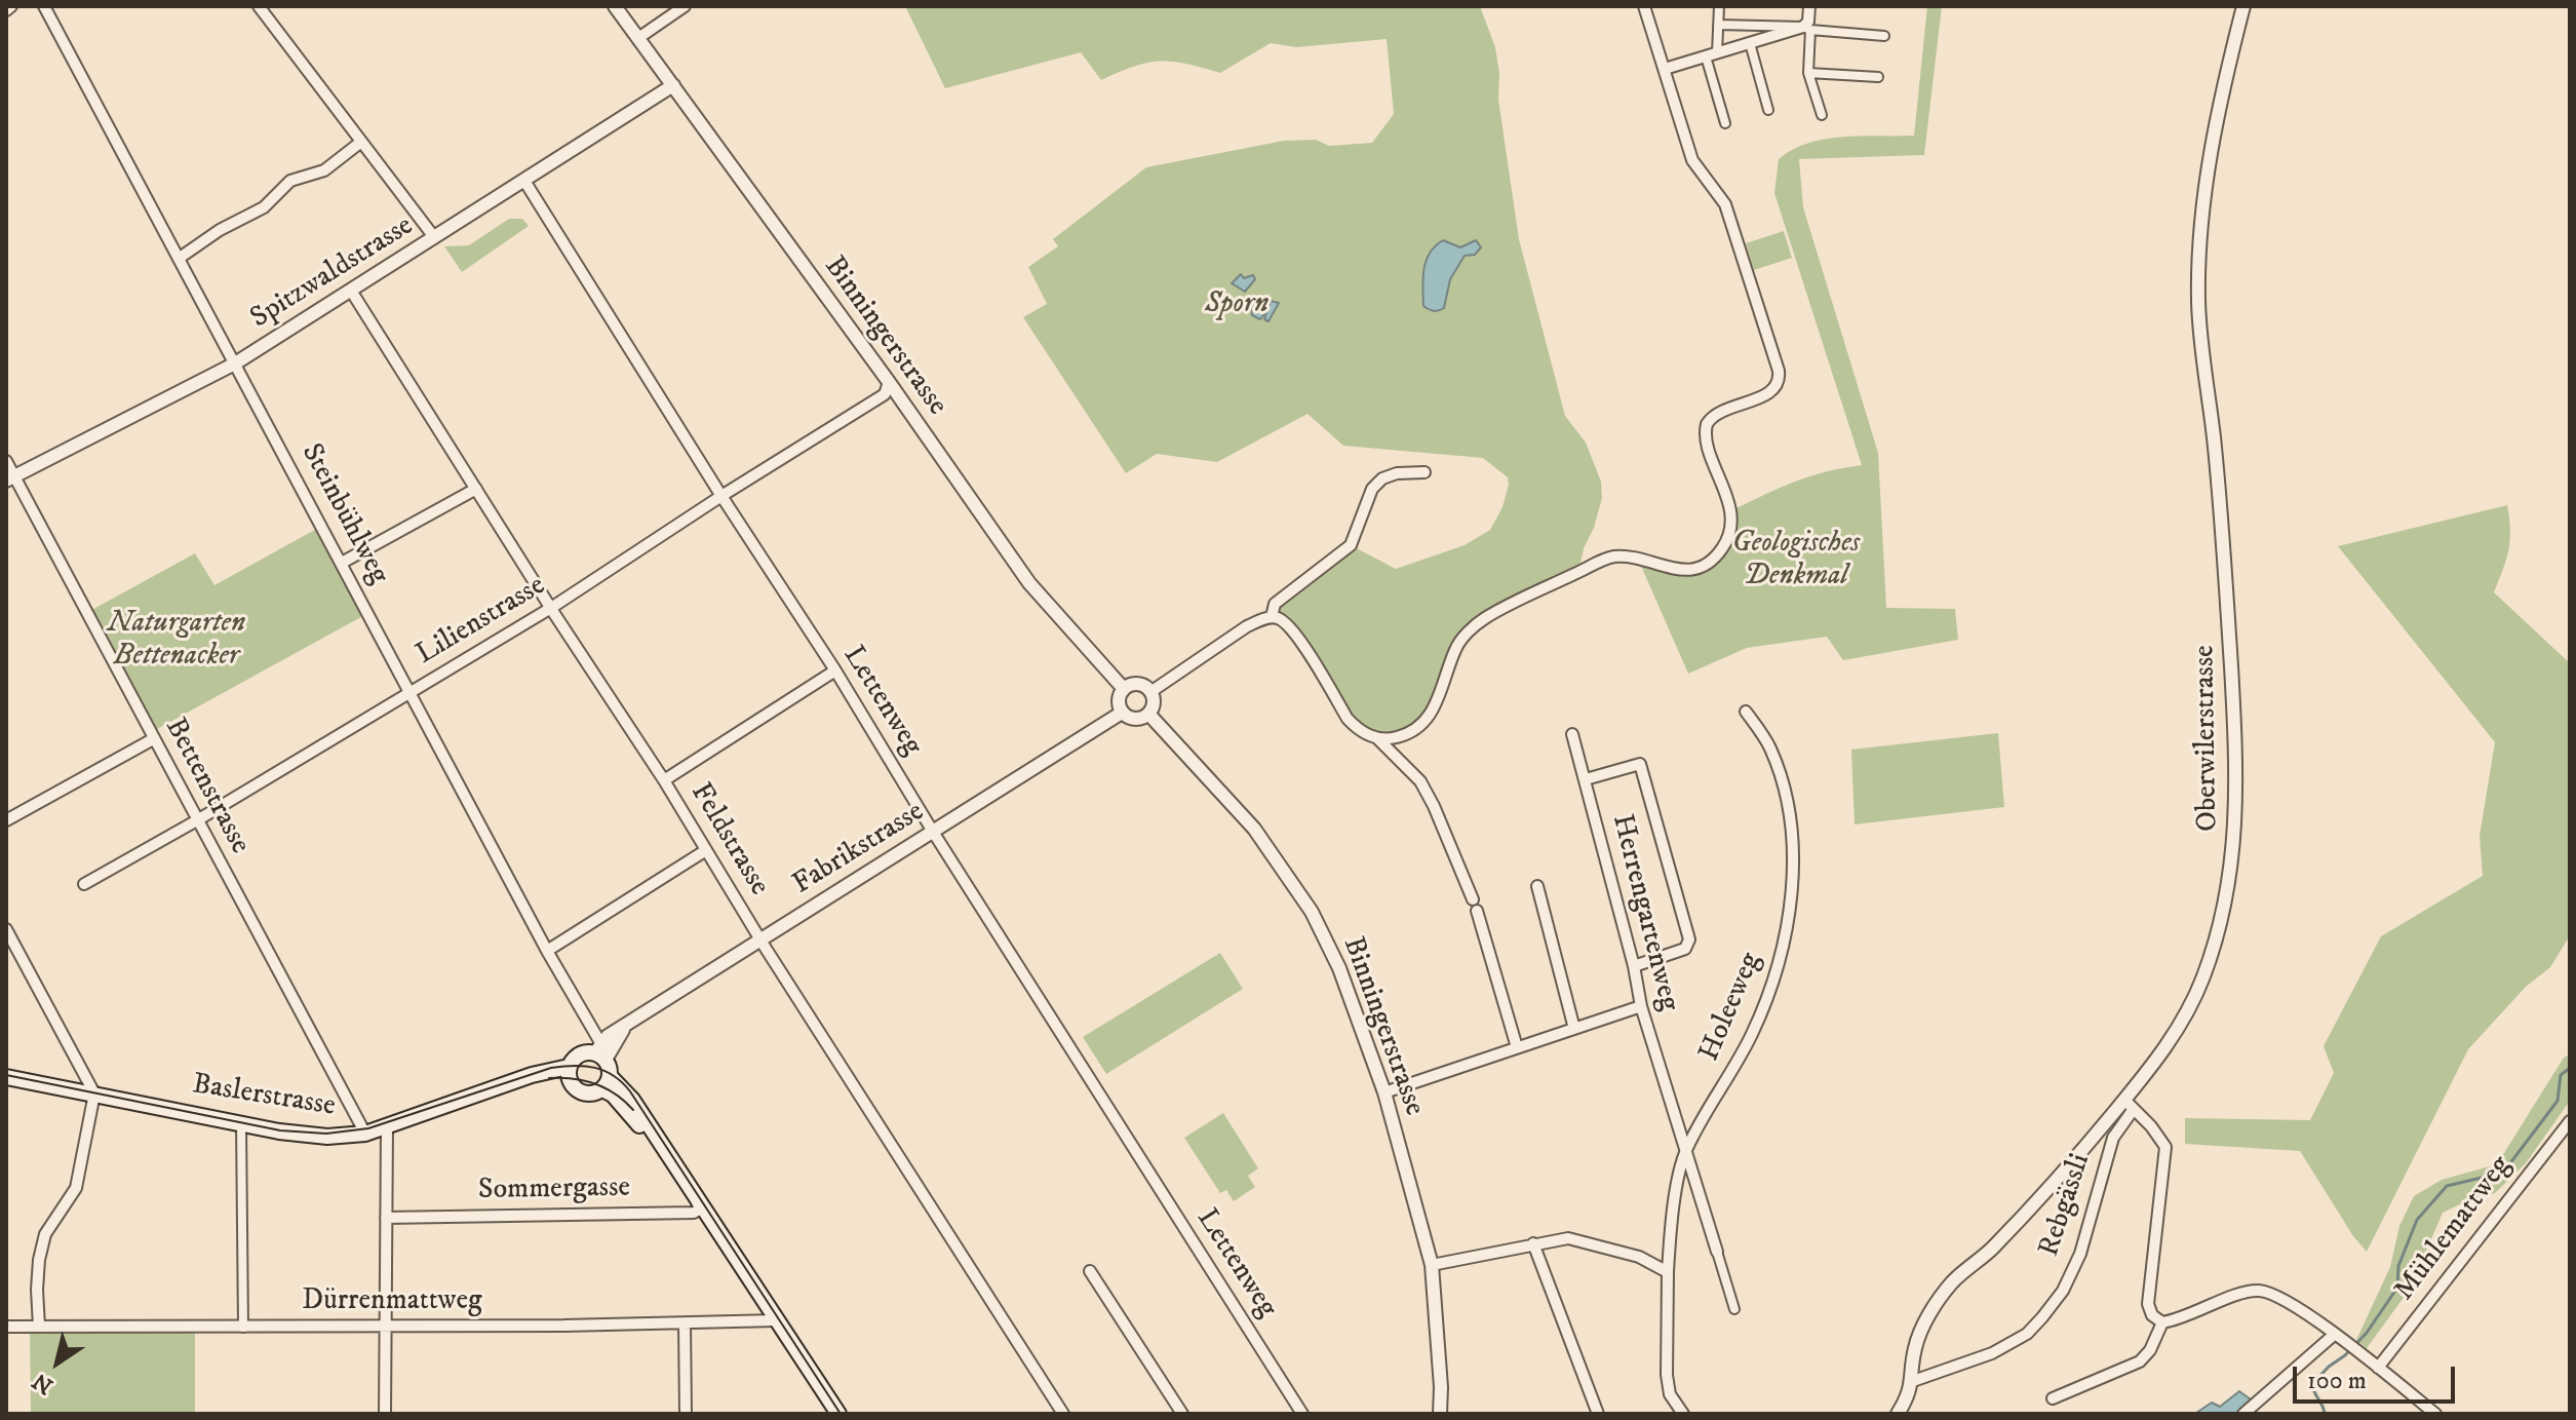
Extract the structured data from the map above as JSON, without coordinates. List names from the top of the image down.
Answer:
{
  "streets": {
    "main road": ["Baslerstrasse"],
    "street": [
      "Spitzwaldstrasse",
      "Binningerstrasse",
      "Steinbühlweg",
      "Lilienstrasse",
      "Lettenweg",
      "Oberwilerstrasse",
      "Bettenstrasse",
      "Feldstrasse",
      "Fabrikstrasse",
      "Herrengartenweg",
      "Holeeweg",
      "Sommergasse",
      "Rebgässli",
      "Mühlemattweg",
      "Dürrenmattweg"
    ]
  },
  "crossings": [
    ["Spitzwaldstrasse", "Binningerstrasse"],
    ["Spitzwaldstrasse", "Steinbühlweg"],
    ["Spitzwaldstrasse", "Lettenweg"],
    ["Spitzwaldstrasse", "Bettenstrasse"],
    ["Spitzwaldstrasse", "Feldstrasse"],
    ["Binningerstrasse", "Lilienstrasse"],
    ["Binningerstrasse", "Fabrikstrasse"],
    ["Steinbühlweg", "Lilienstrasse"],
    ["Steinbühlweg", "Fabrikstrasse"],
    ["Steinbühlweg", "Baslerstrasse"],
    ["Lilienstrasse", "Lettenweg"],
    ["Lilienstrasse", "Bettenstrasse"],
    ["Lilienstrasse", "Feldstrasse"],
    ["Lettenweg", "Fabrikstrasse"],
    ["Oberwilerstrasse", "Rebgässli"],
    ["Bettenstrasse", "Baslerstrasse"],
    ["Feldstrasse", "Fabrikstrasse"],
    ["Fabrikstrasse", "Baslerstrasse"],
    ["Herrengartenweg", "Holeeweg"]
  ],
  "parks": ["Sporn", "Geologisches Denkmal", "Naturgarten Bettenacker"],
  "scale_bar": "100 m",
  "north": "bottom left"
}
